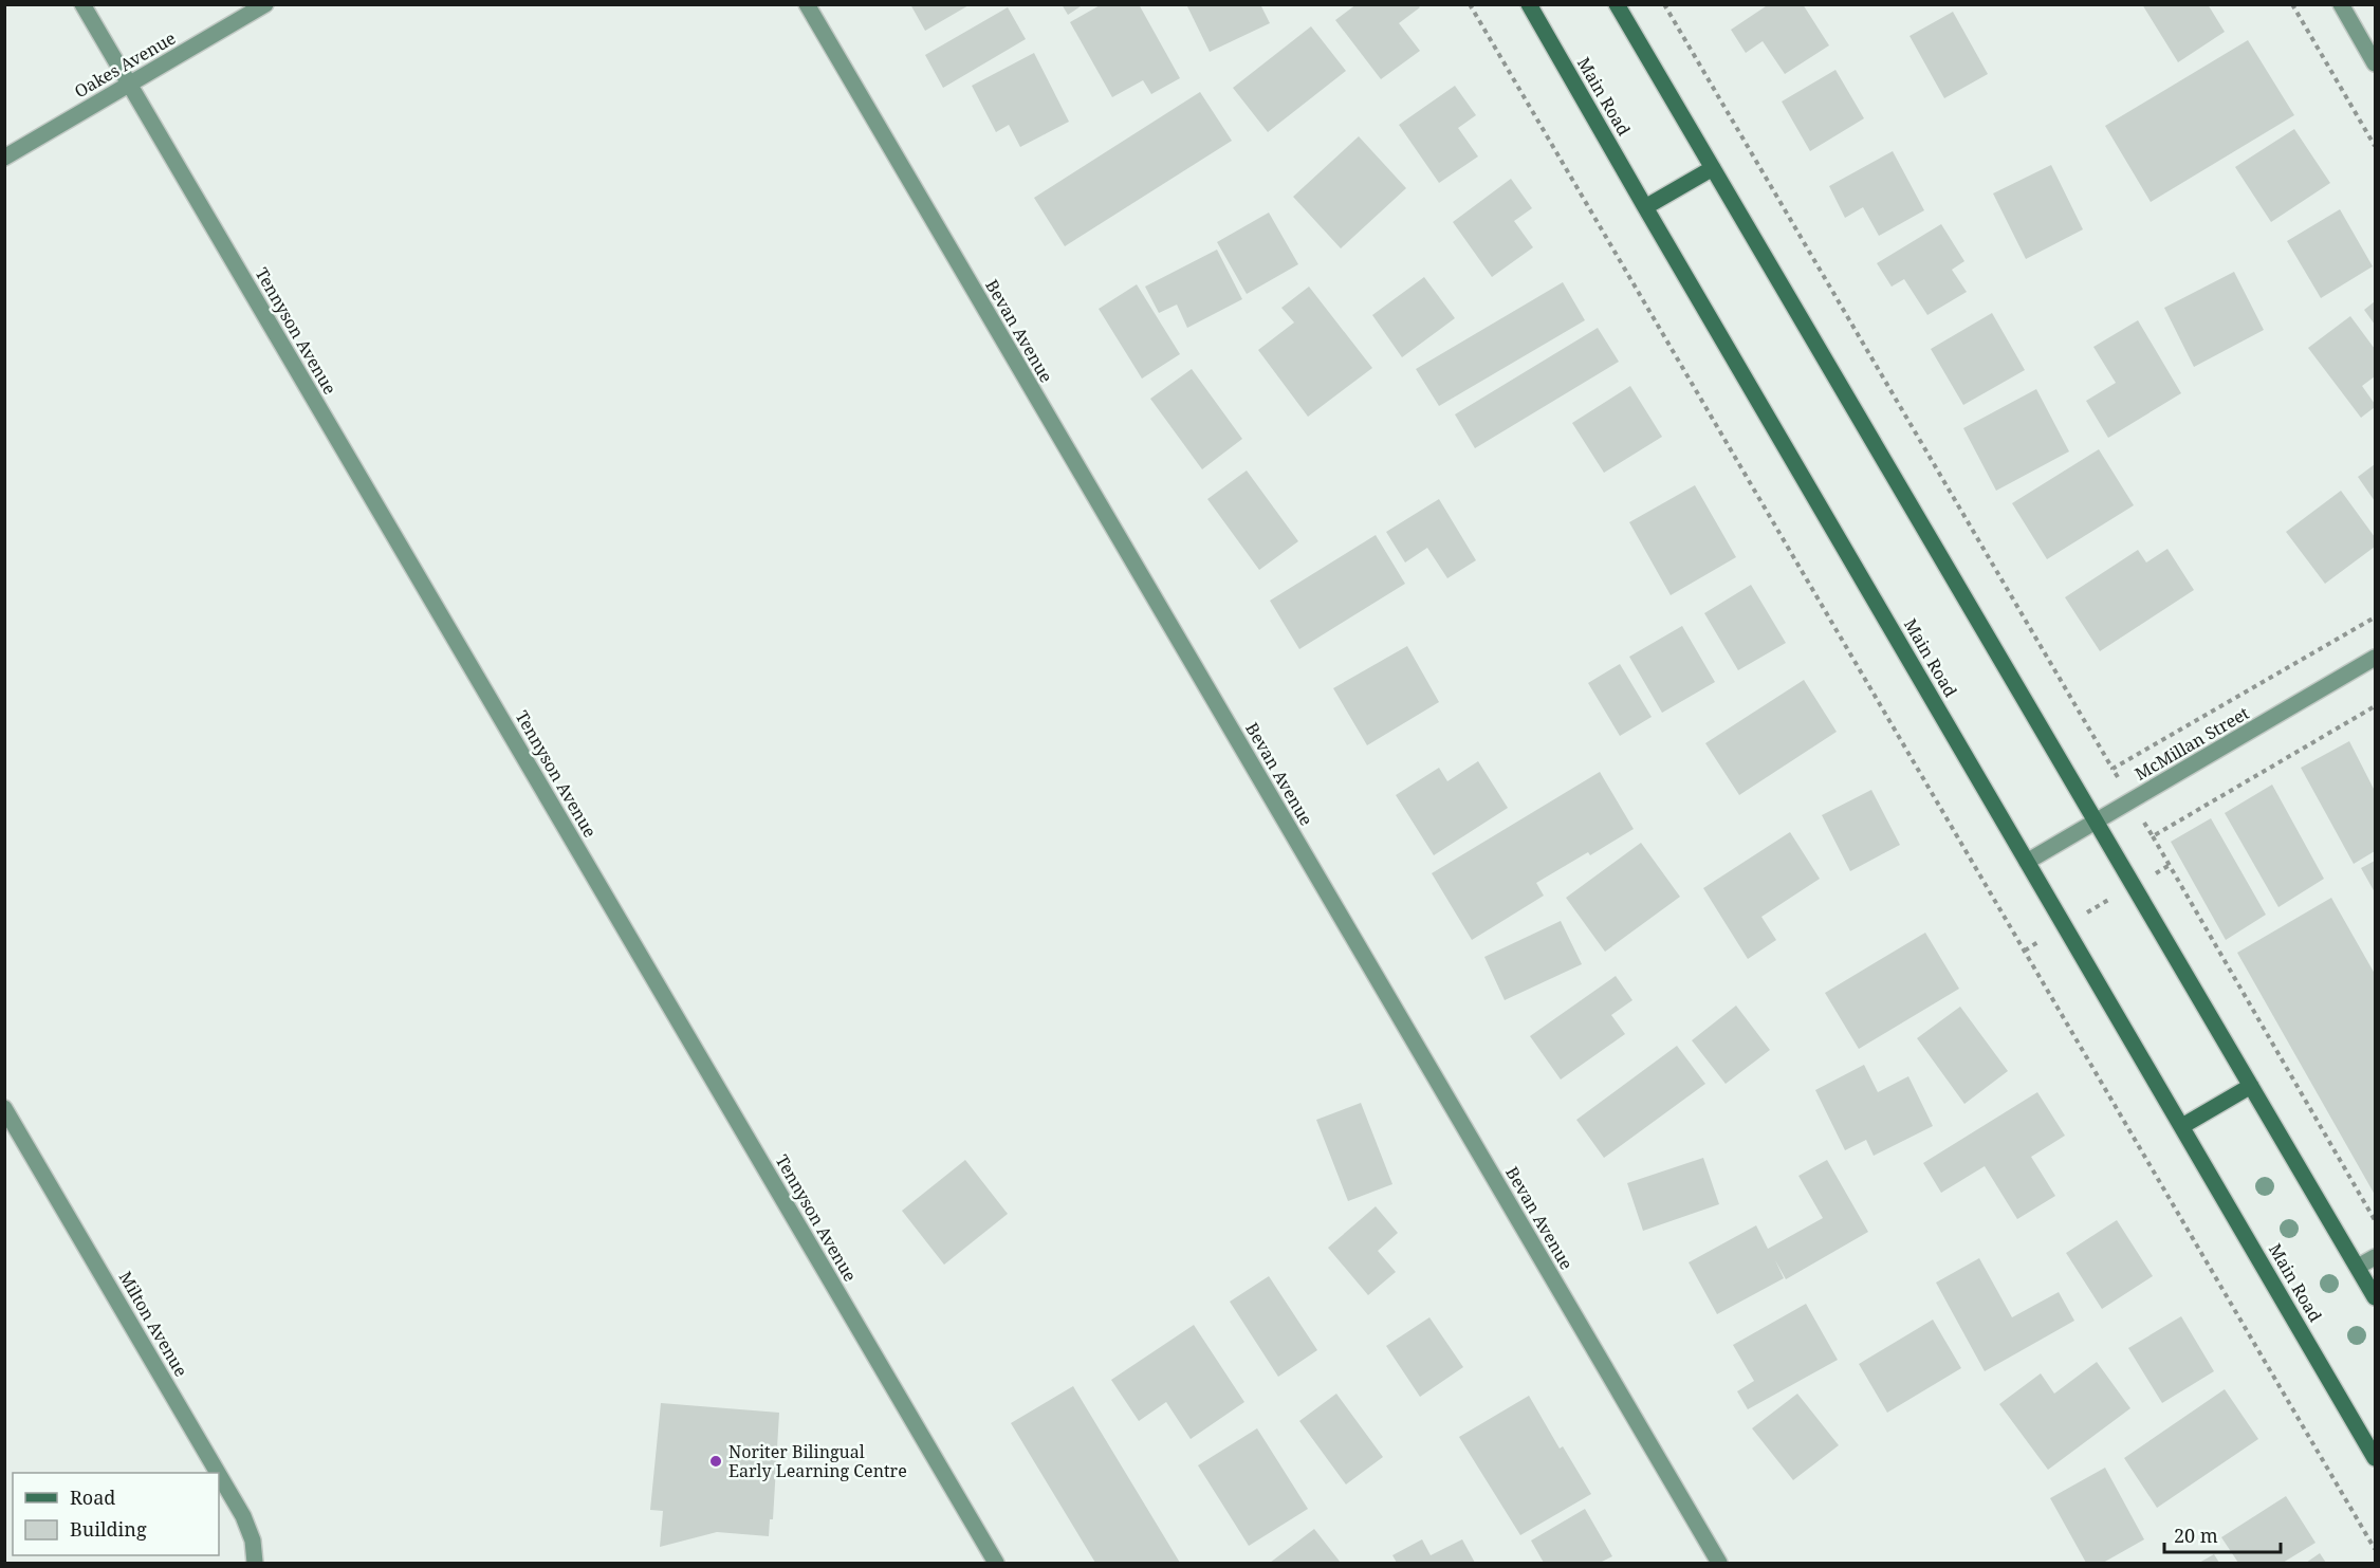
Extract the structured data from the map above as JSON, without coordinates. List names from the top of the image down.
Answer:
{
  "streets": {
    "main road": ["Main Road"],
    "street": [
      "Oakes Avenue",
      "Tennyson Avenue",
      "Bevan Avenue",
      "McMillan Street",
      "Milton Avenue"
    ]
  },
  "crossings": [
    ["Oakes Avenue", "Tennyson Avenue"],
    ["Main Road", "McMillan Street"]
  ],
  "places": ["Noriter Bilingual Early Learning Centre"],
  "legend": ["Road", "Building"],
  "scale_bar": "20 m"
}
